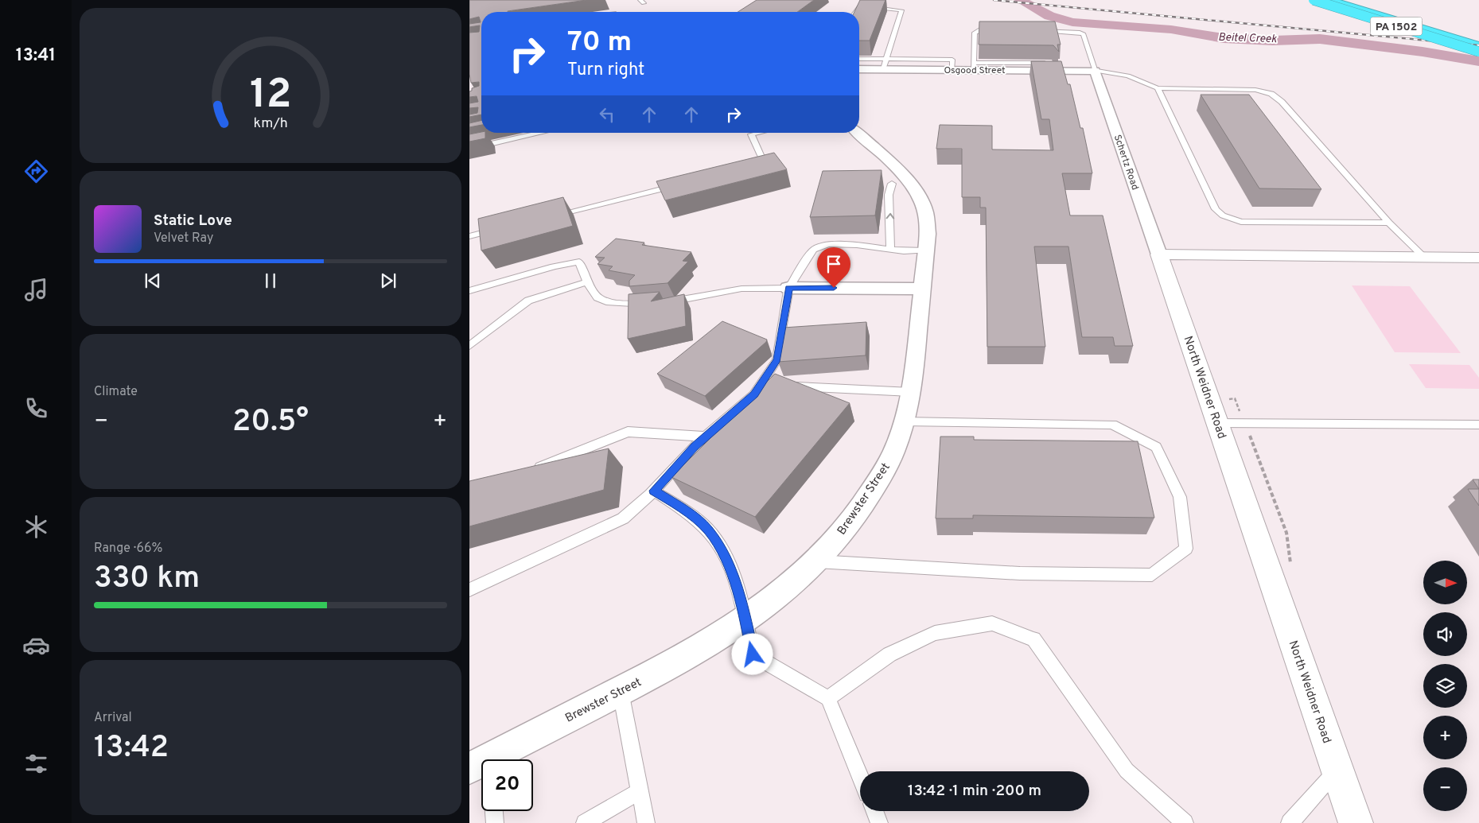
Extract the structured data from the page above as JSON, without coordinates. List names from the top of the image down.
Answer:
{
  "streets": {
    "highway": ["PA 1502"],
    "street": [
      "Osgood Street",
      "Schertz Road",
      "North Weidner Road",
      "Brewster Street"
    ]
  },
  "crossings": [
    ["Osgood Street", "Schertz Road"],
    ["Schertz Road", "North Weidner Road"]
  ],
  "water": ["Beitel Creek"],
  "north": "right",
  "page": {
    "tabs": "13:41",
    "turn": ["70 m", "Turn right"],
    "song": ["Static Love", "Velvet Ray"],
    "tile": [
      "Climate",
      ["Range · 66%", "330 km"],
      ["Arrival", "13:42"]
    ],
    "heat": ["−", "20.5°", "+"],
    "map_buttons": ["+", "−"],
    "limit": "20",
    "trip": "13:42 · 1 min · 200 m",
    "gauge": ["12", "km/h"]
  }
}
